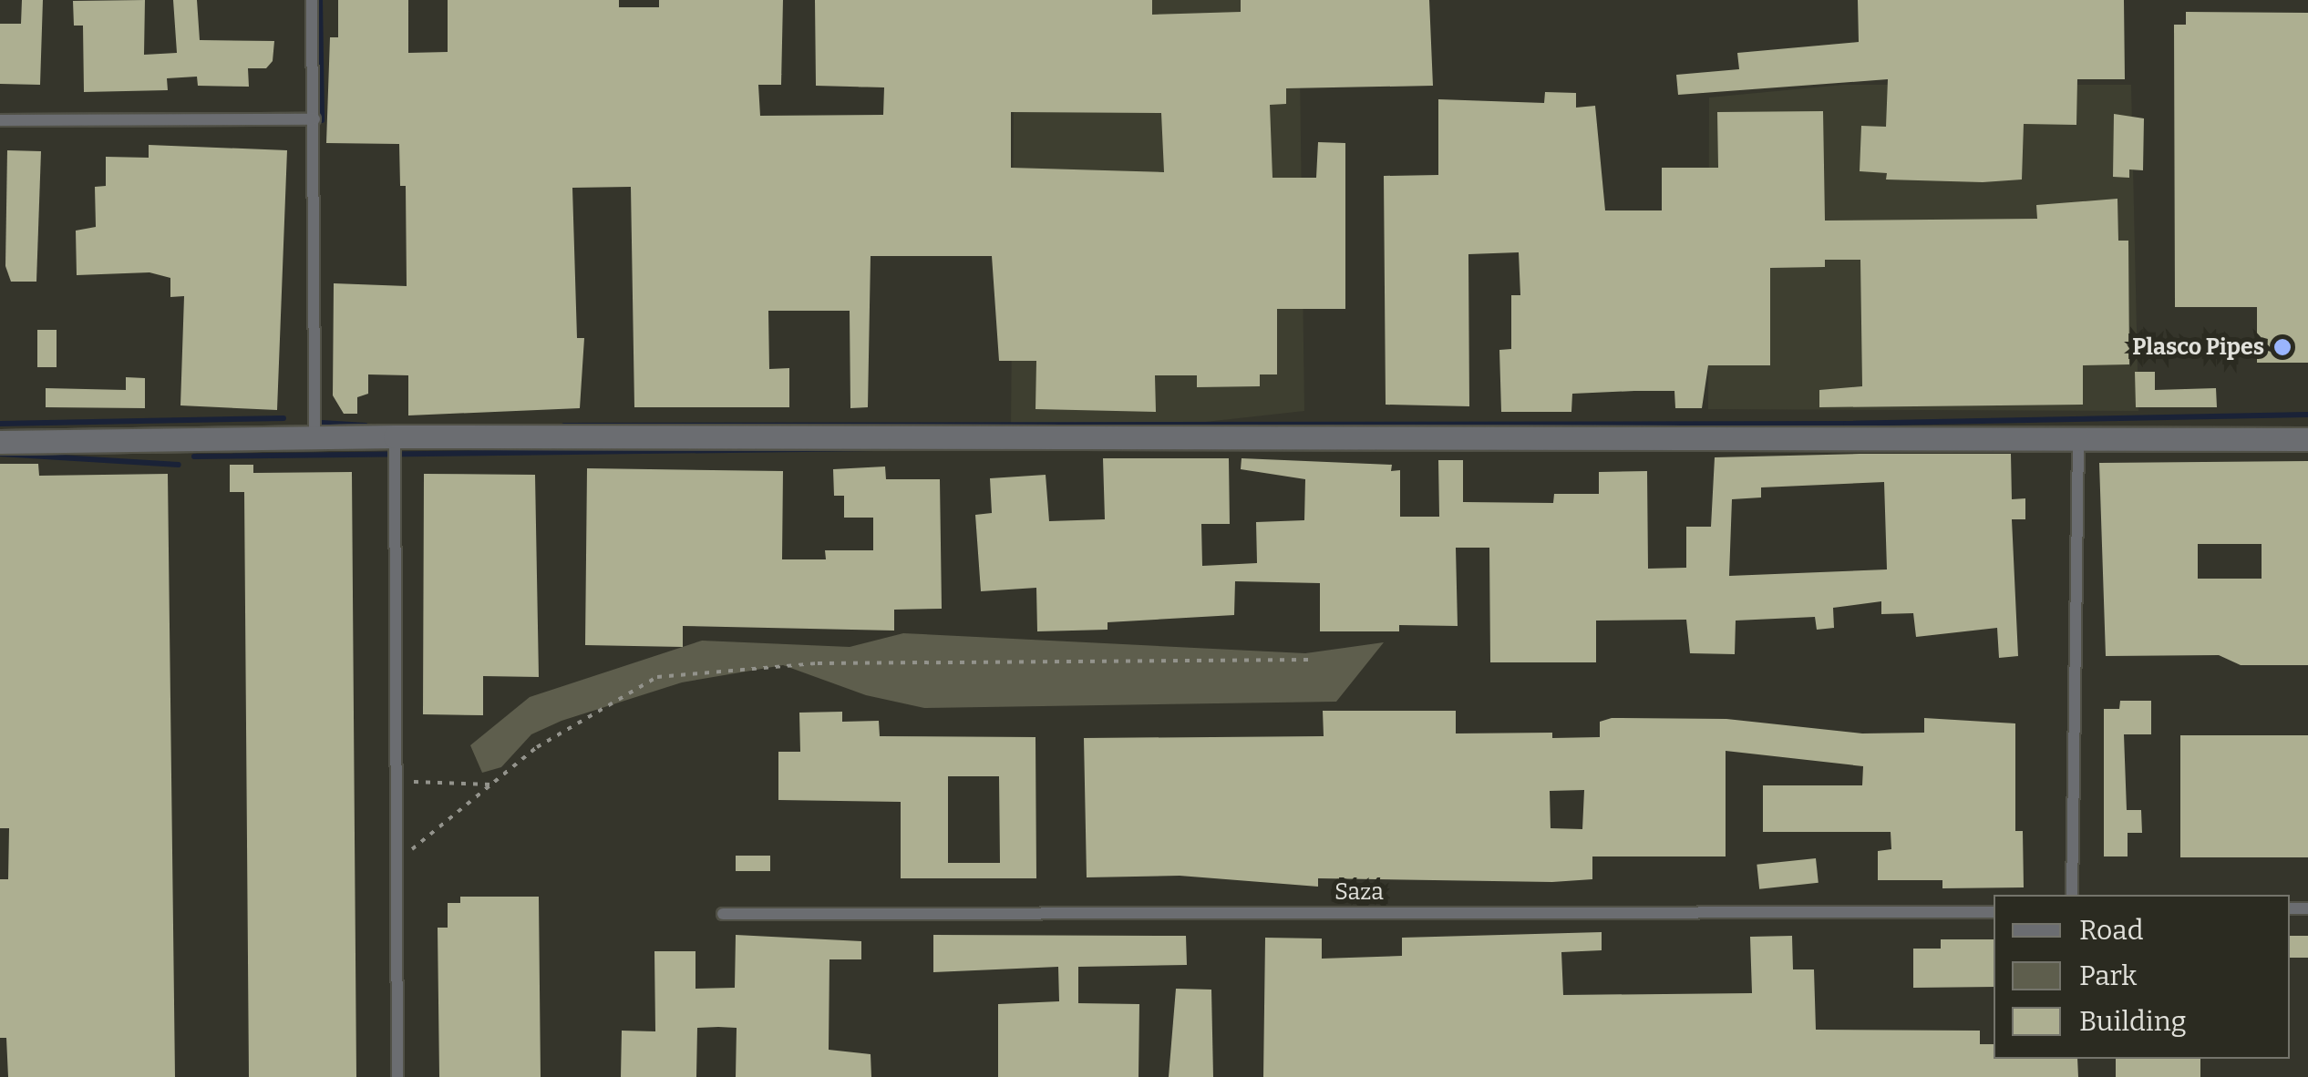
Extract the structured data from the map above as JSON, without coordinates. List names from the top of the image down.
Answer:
{
  "streets": {
    "lane": ["Saza"]
  },
  "places": ["Plasco Pipes"],
  "legend": ["Road", "Park", "Building"]
}
